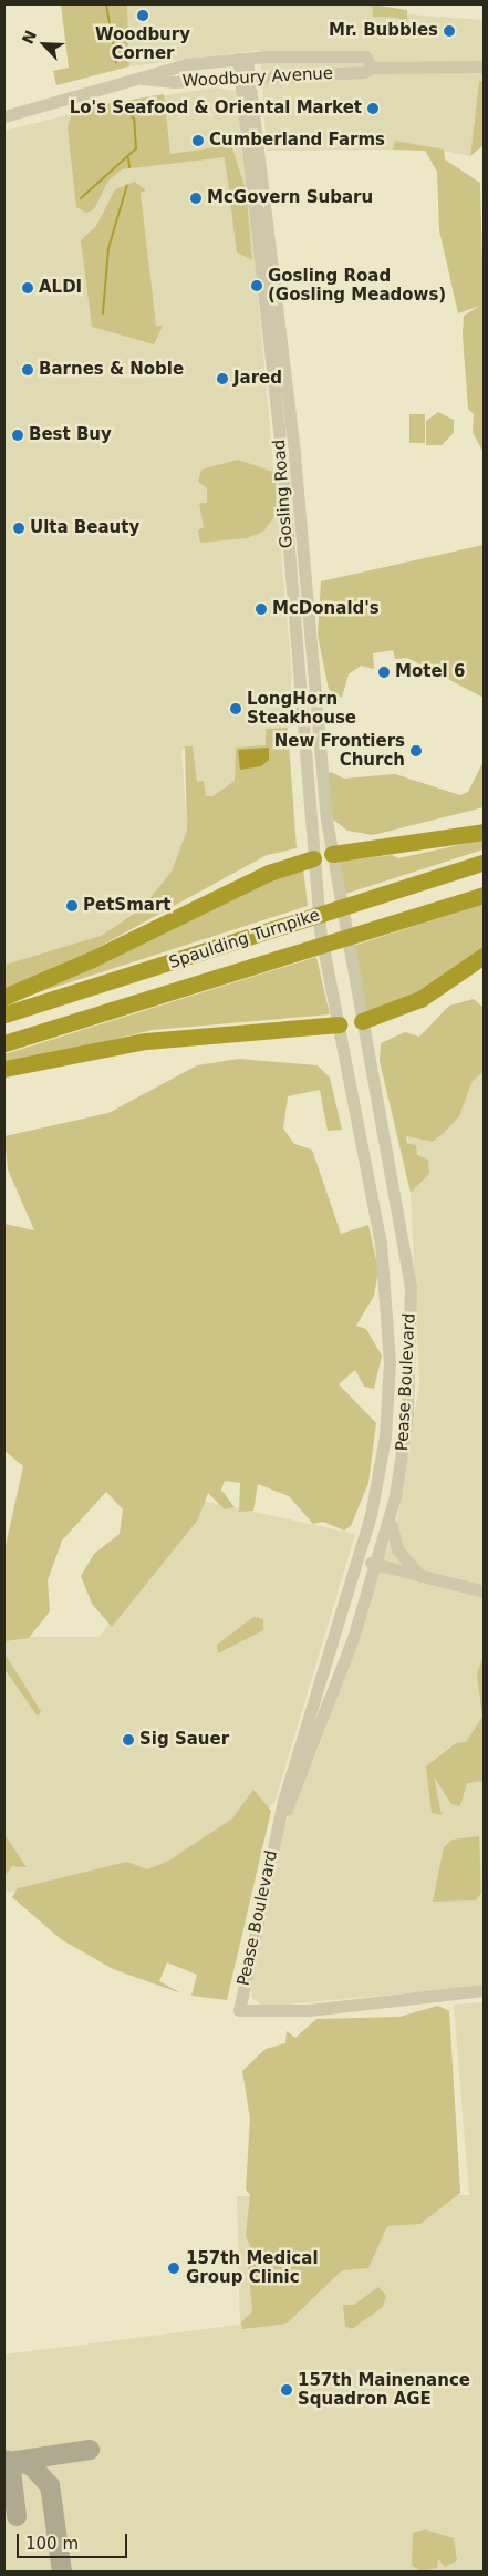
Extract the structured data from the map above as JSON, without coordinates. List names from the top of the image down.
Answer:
{
  "streets": {
    "highway": ["Spaulding Turnpike"],
    "main road": ["Woodbury Avenue", "Gosling Road", "Pease Boulevard"]
  },
  "crossings": [
    ["Woodbury Avenue", "Gosling Road"],
    ["Gosling Road", "Spaulding Turnpike"],
    ["Gosling Road", "Pease Boulevard"],
    ["Spaulding Turnpike", "Pease Boulevard"]
  ],
  "places": [
    "Woodbury Corner",
    "Mr. Bubbles",
    "Lo's Seafood & Oriental Market",
    "Cumberland Farms",
    "McGovern Subaru",
    "Gosling Road (Gosling Meadows)",
    "ALDI",
    "Barnes & Noble",
    "Jared",
    "Best Buy",
    "Ulta Beauty",
    "McDonald's",
    "Motel 6",
    "LongHorn Steakhouse",
    "New Frontiers Church",
    "PetSmart",
    "Sig Sauer",
    "157th Medical Group Clinic",
    "157th Mainenance Squadron AGE"
  ],
  "scale_bar": "100 m",
  "north": "top left"
}
